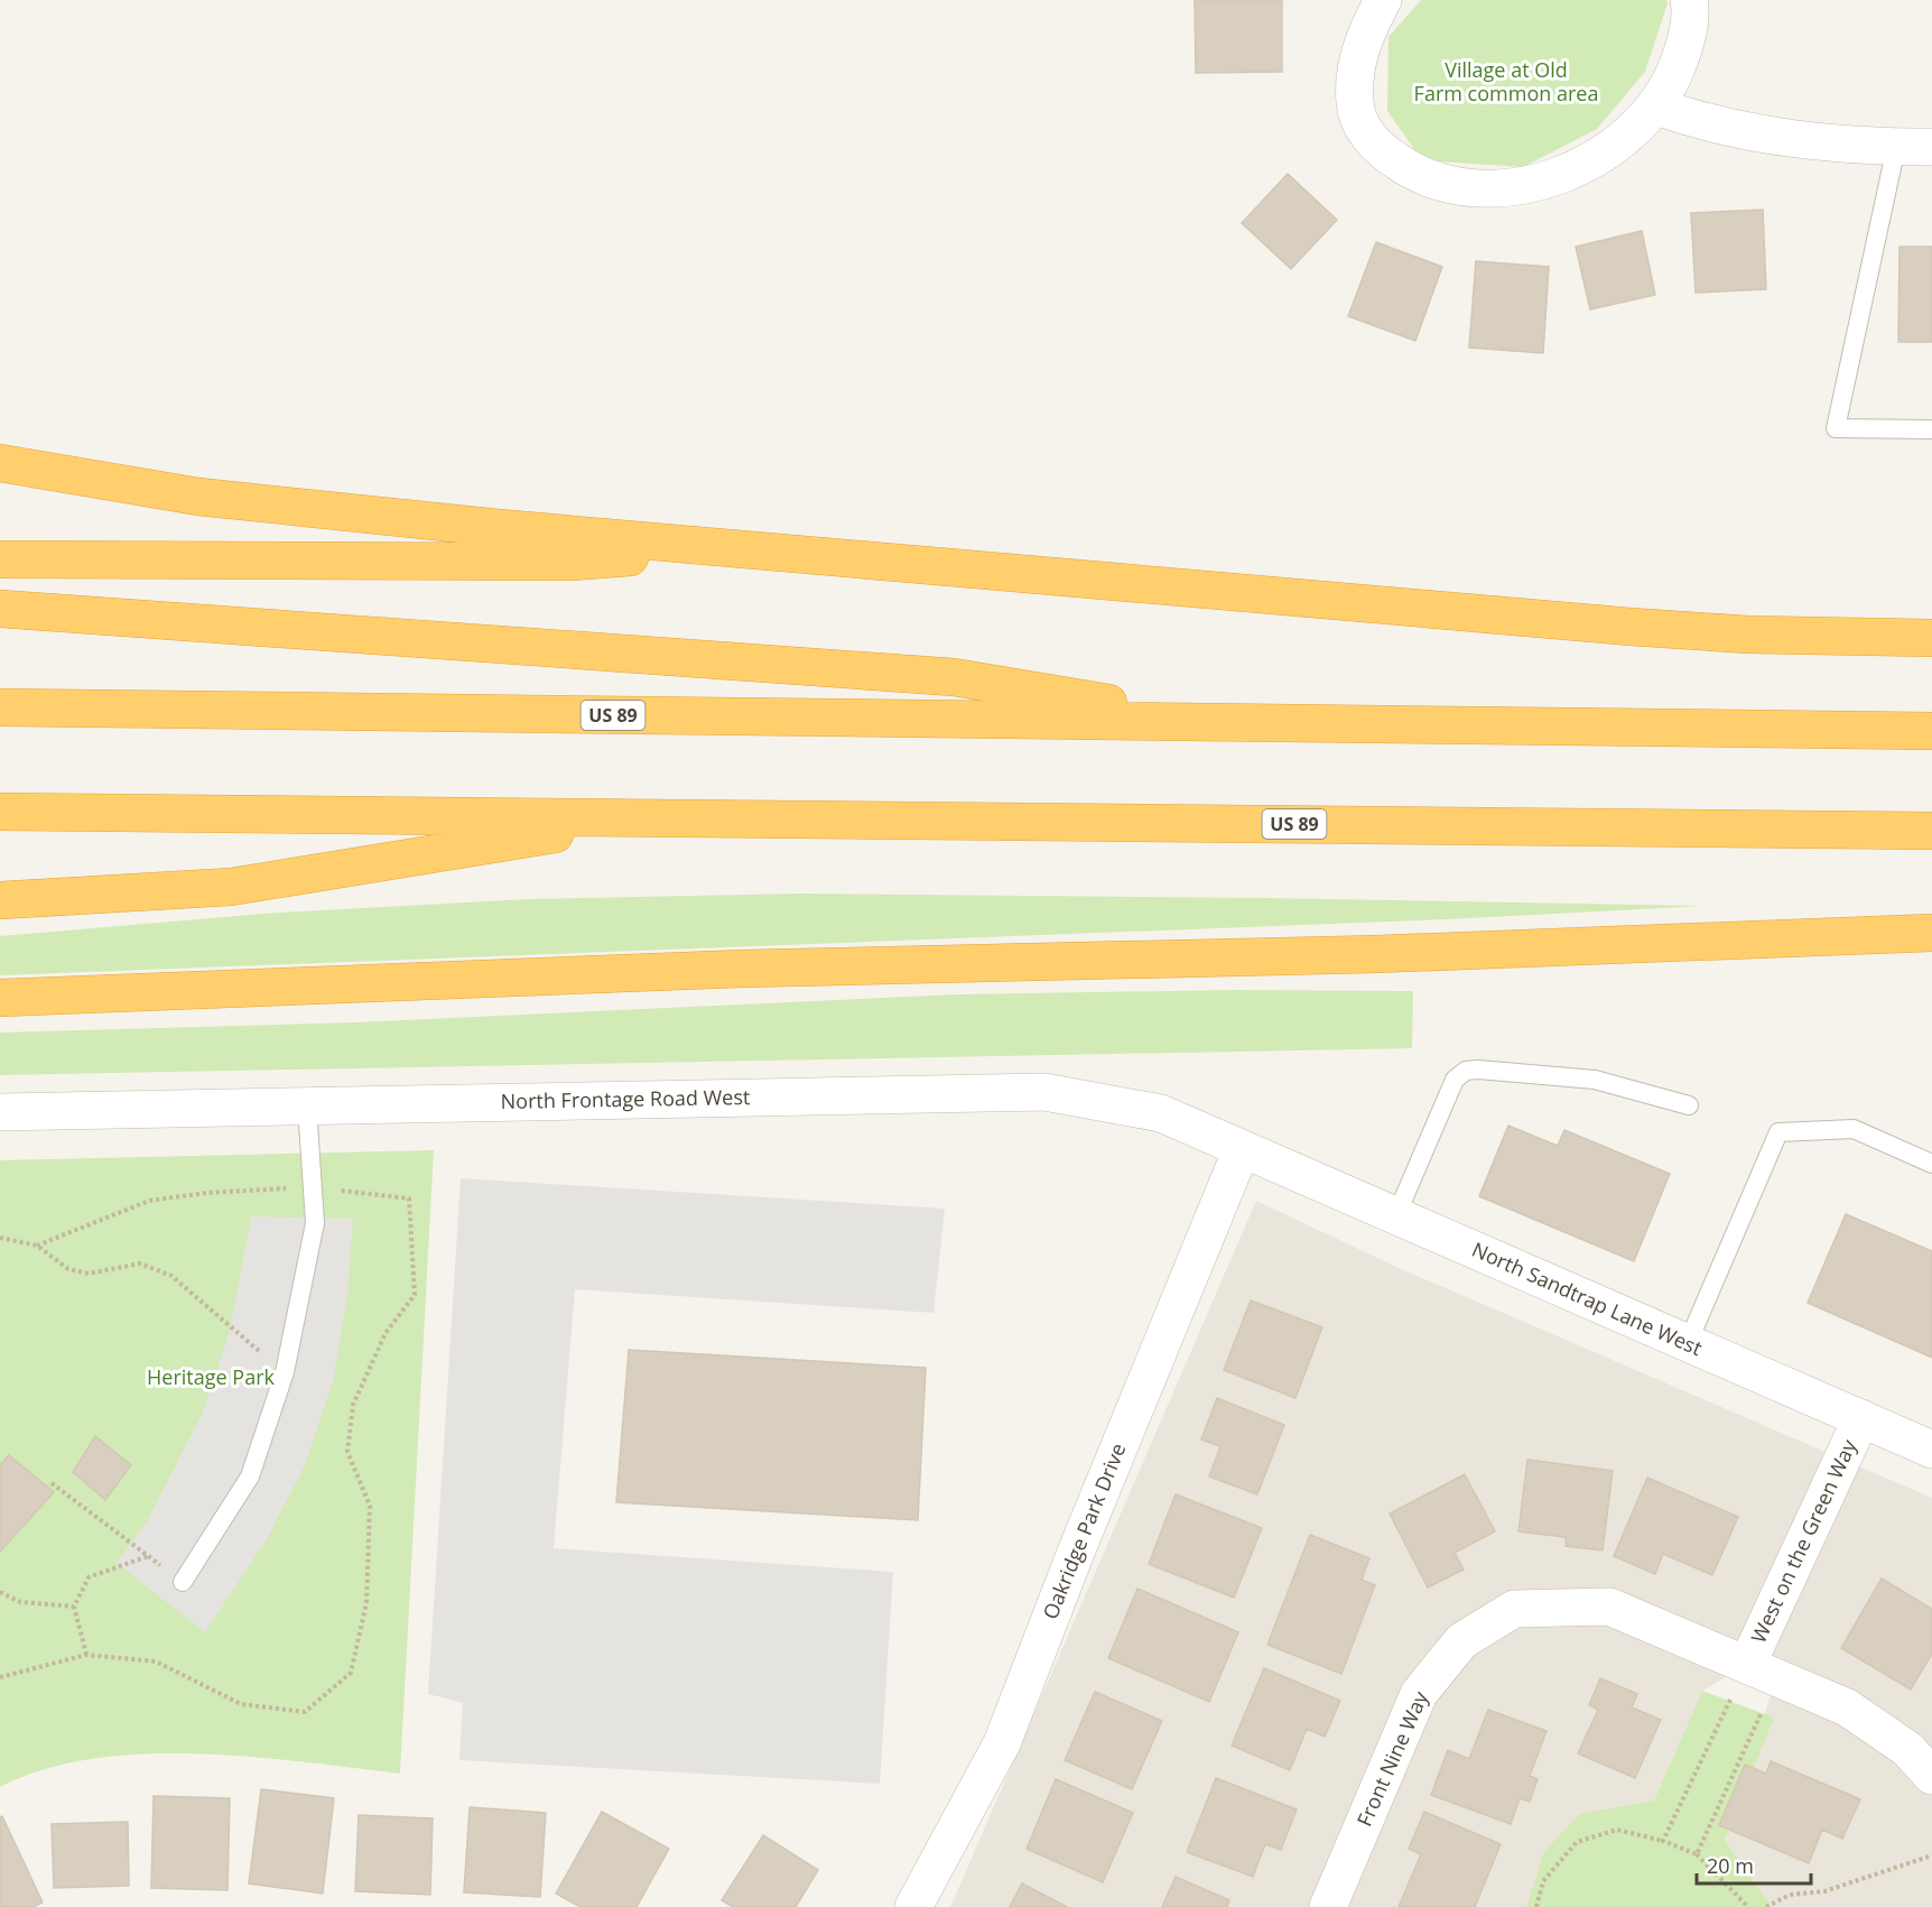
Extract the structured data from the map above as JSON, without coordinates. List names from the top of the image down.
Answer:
{
  "streets": {
    "highway": ["US 89"],
    "street": [
      "North Frontage Road West",
      "North Sandtrap Lane West",
      "Oakridge Park Drive",
      "West on the Green Way",
      "Front Nine Way"
    ]
  },
  "crossings": [
    ["North Frontage Road West", "North Sandtrap Lane West"],
    ["North Frontage Road West", "Oakridge Park Drive"],
    ["North Sandtrap Lane West", "Oakridge Park Drive"],
    ["North Sandtrap Lane West", "West on the Green Way"],
    ["West on the Green Way", "Front Nine Way"]
  ],
  "parks": ["Village at Old Farm common area", "Heritage Park"],
  "scale_bar": "20 m"
}
